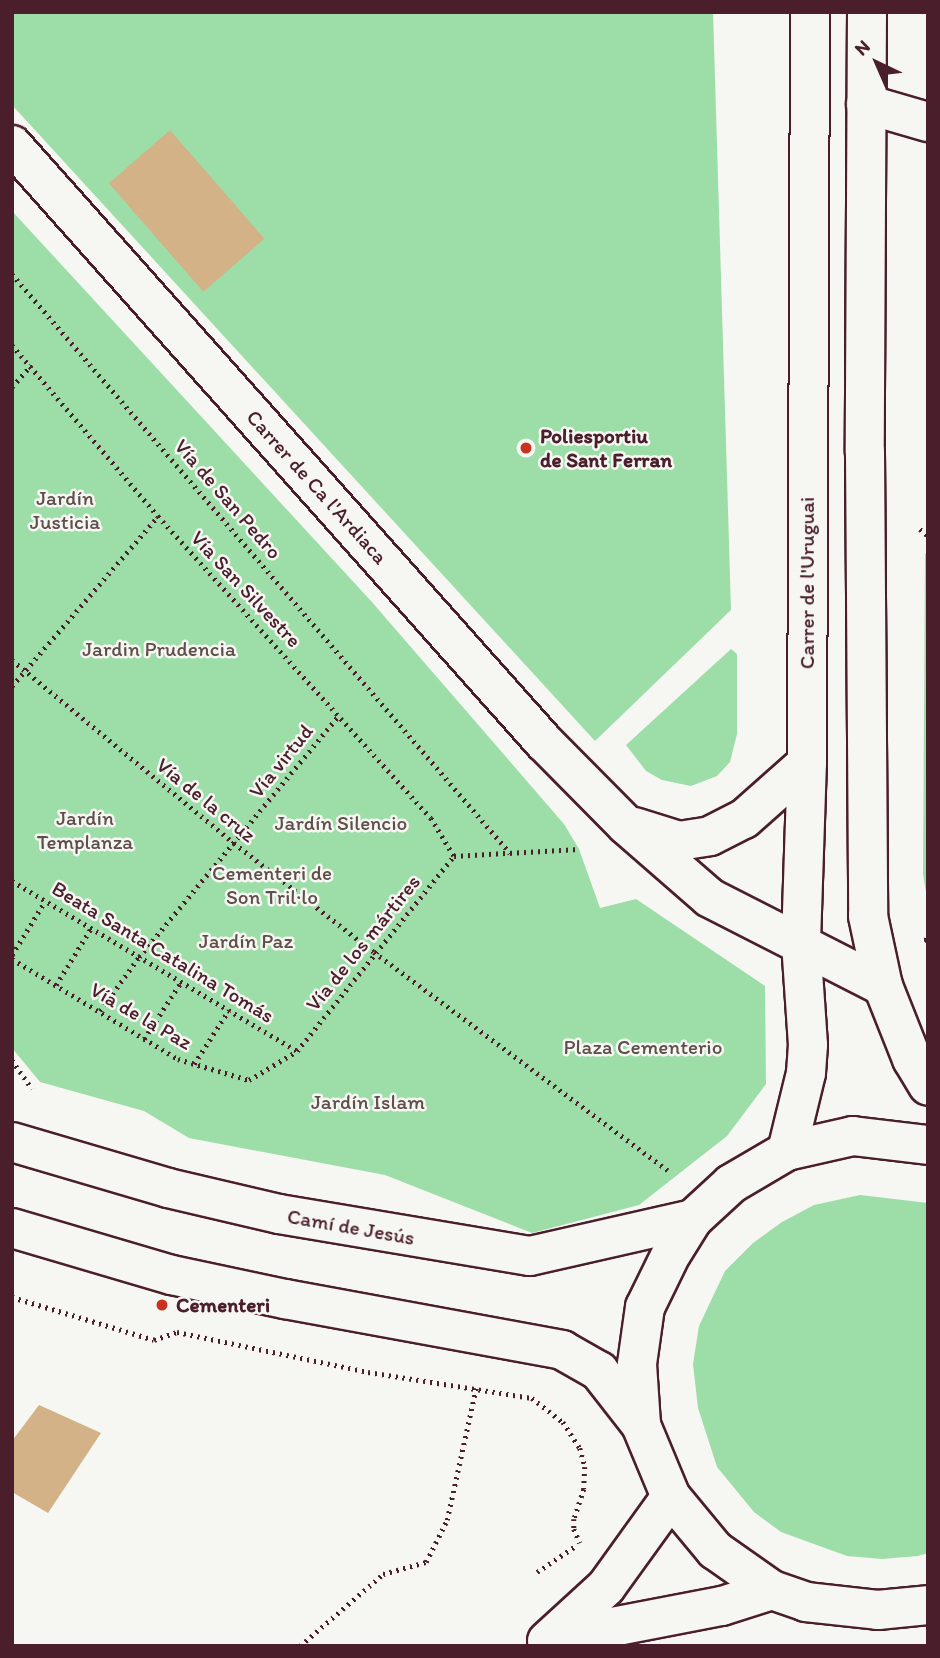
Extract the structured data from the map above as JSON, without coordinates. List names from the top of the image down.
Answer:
{
  "streets": {
    "street": ["Carrer de Ca l'Ardiaca", "Carrer de l'Uruguai", "Camí de Jesús"],
    "path": [
      "Vía de San Pedro",
      "Vía San Silvestre",
      "Vía virtud",
      "Vía de la cruz",
      "Vía de los mártires",
      "Beata Santa Catalina Tomás",
      "Vía de la Paz"
    ]
  },
  "crossings": [
    ["Carrer de Ca l'Ardiaca", "Carrer de l'Uruguai"],
    ["Vía San Silvestre", "Vía virtud"],
    ["Vía San Silvestre", "Vía de los mártires"],
    ["Vía virtud", "Vía de la cruz"],
    ["Vía virtud", "Beata Santa Catalina Tomás"],
    ["Vía virtud", "Vía de la Paz"],
    ["Vía de la cruz", "Vía de los mártires"],
    ["Vía de los mártires", "Beata Santa Catalina Tomás"],
    ["Vía de los mártires", "Vía de la Paz"],
    ["Beata Santa Catalina Tomás", "Vía de la Paz"]
  ],
  "parks": [
    "Jardín Justicia",
    "Jardin Prudencia",
    "Jardín Templanza",
    "Jardín Silencio",
    "Cementeri de Son Tril·lo",
    "Jardín Paz",
    "Plaza Cementerio",
    "Jardín Islam"
  ],
  "places": ["Poliesportiu de Sant Ferran", "Cementeri"],
  "north": "top left"
}
